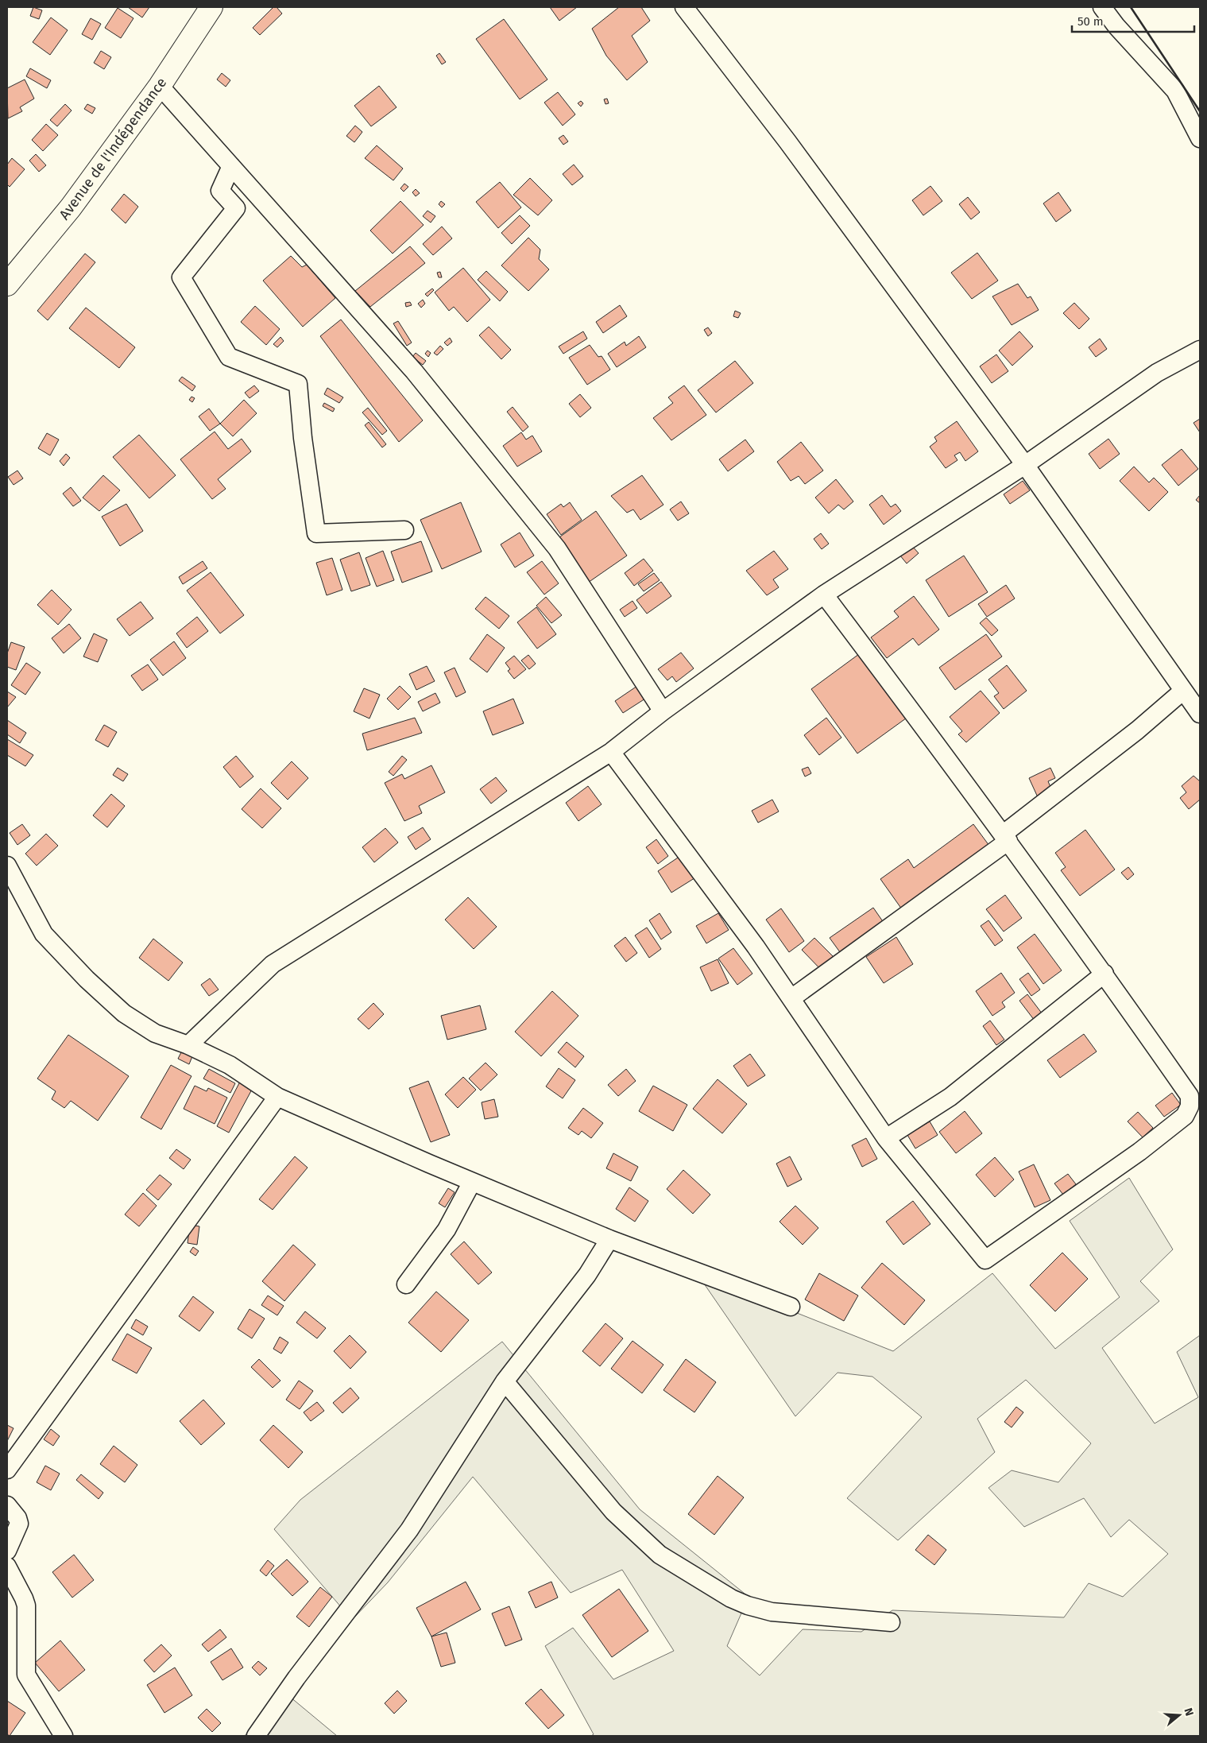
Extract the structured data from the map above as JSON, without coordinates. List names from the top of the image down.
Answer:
{
  "streets": {
    "main road": ["Avenue de l'Indépendance"]
  },
  "scale_bar": "50 m",
  "north": "right"
}
